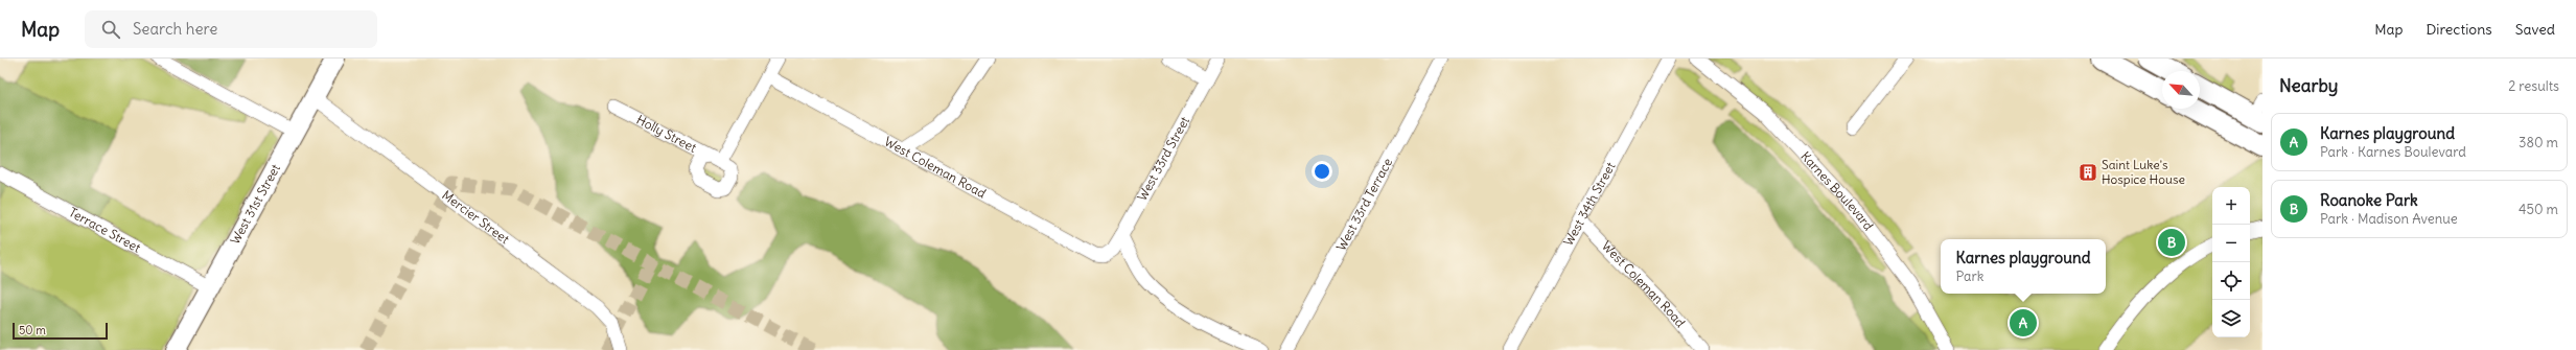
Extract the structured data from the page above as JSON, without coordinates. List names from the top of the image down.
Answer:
{
  "streets": {
    "main road": ["West 31st Street"],
    "street": [
      "Holly Street",
      "West 33rd Street",
      "West Coleman Road",
      "Karnes Boulevard",
      "West 33rd Terrace",
      "West 34th Street",
      "Mercier Street",
      "Terrace Street"
    ]
  },
  "crossings": [
    ["Holly Street", "West Coleman Road"],
    ["West 33rd Street", "West Coleman Road"],
    ["West Coleman Road", "West 34th Street"],
    ["West 31st Street", "Mercier Street"],
    ["West 31st Street", "Terrace Street"]
  ],
  "places": {
    "building": ["Saint Luke's Hospice House"]
  },
  "scale_bar": "50 m",
  "north": "top left",
  "page": {
    "header": "Map",
    "search": "Search here",
    "nav": ["Map", "Directions", "Saved"],
    "heading": ["Nearby", "2 results"],
    "list": [
      {
        "mark": "A",
        "name": "Karnes playground",
        "note": "Park · Karnes Boulevard",
        "value": "380 m"
      },
      {
        "mark": "B",
        "name": "Roanoke Park",
        "note": "Park · Madison Avenue",
        "value": "450 m"
      }
    ],
    "map_buttons": ["+", "−"],
    "pins": ["B", "A"],
    "popup": ["Karnes playground", "Park"],
    "scale": "50 m"
  }
}
